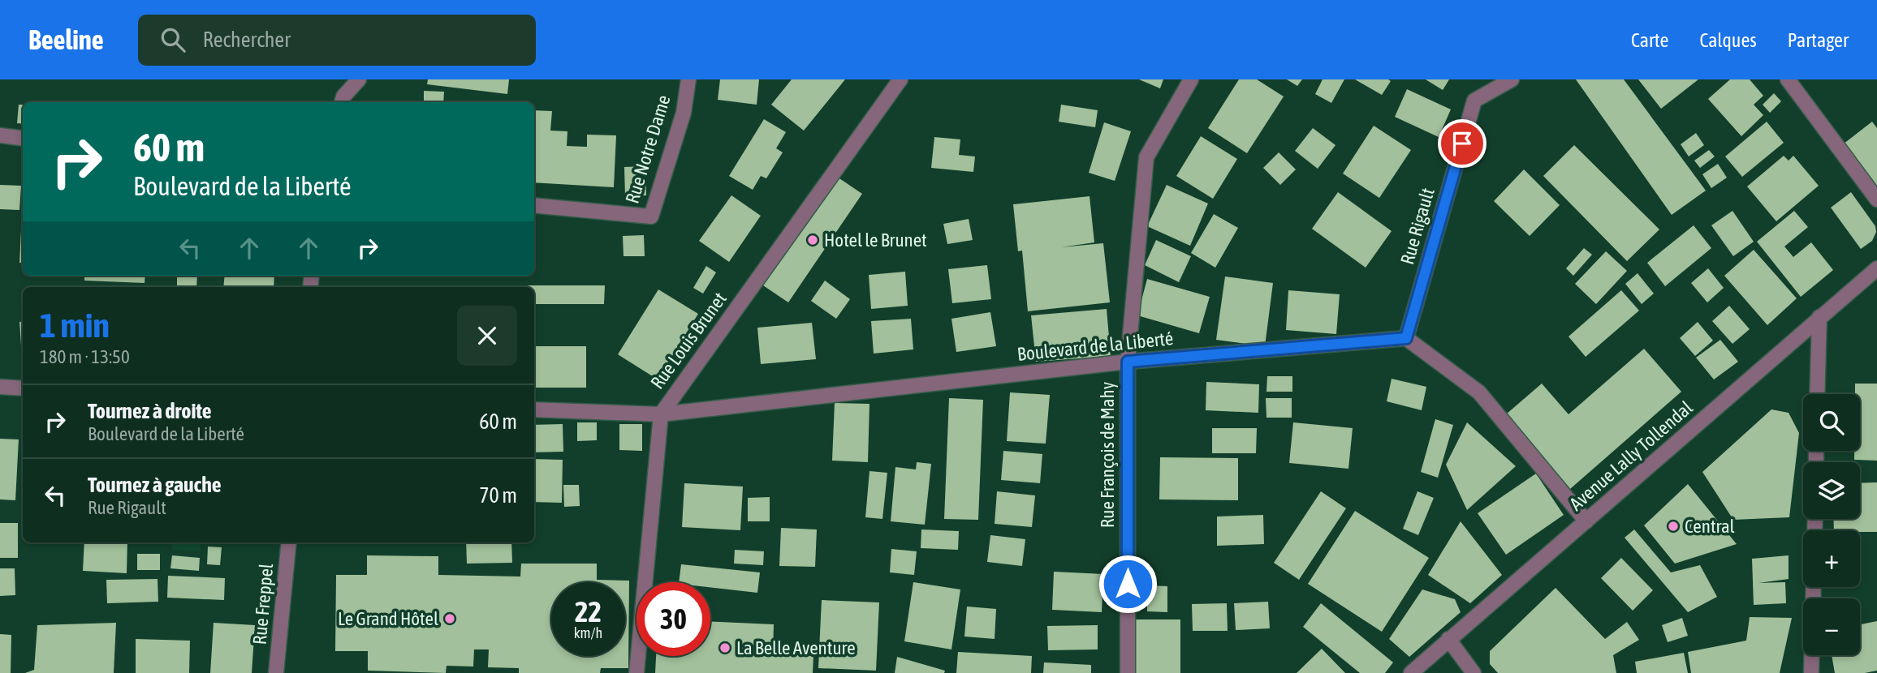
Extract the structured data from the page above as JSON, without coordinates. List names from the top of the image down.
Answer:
{
  "streets": {
    "street": [
      "Rue Notre Dame",
      "Rue Rigault",
      "Rue Louis Brunet",
      "Boulevard de la Liberté",
      "Rue François de Mahy",
      "Avenue Lally Tollendal",
      "Rue Freppel"
    ]
  },
  "crossings": [
    ["Rue Rigault", "Boulevard de la Liberté"],
    ["Rue Louis Brunet", "Boulevard de la Liberté"],
    ["Boulevard de la Liberté", "Rue François de Mahy"]
  ],
  "places": [
    "Hotel le Brunet",
    "Central",
    "Le Grand Hôtel",
    "La Belle Aventure"
  ],
  "page": {
    "header": "Beeline",
    "search": "Rechercher",
    "nav": ["Carte", "Calques", "Partager"],
    "turn": ["60 m", "Boulevard de la Liberté"],
    "heading": ["1 min", "180 m · 13:50"],
    "list": [
      {
        "name": "Tournez à droite",
        "note": "Boulevard de la Liberté",
        "value": "60 m"
      },
      {
        "name": "Tournez à gauche",
        "note": "Rue Rigault",
        "value": "70 m"
      }
    ],
    "map_buttons": ["+", "−"],
    "speed": "22 km/h",
    "limit": "30"
  }
}
